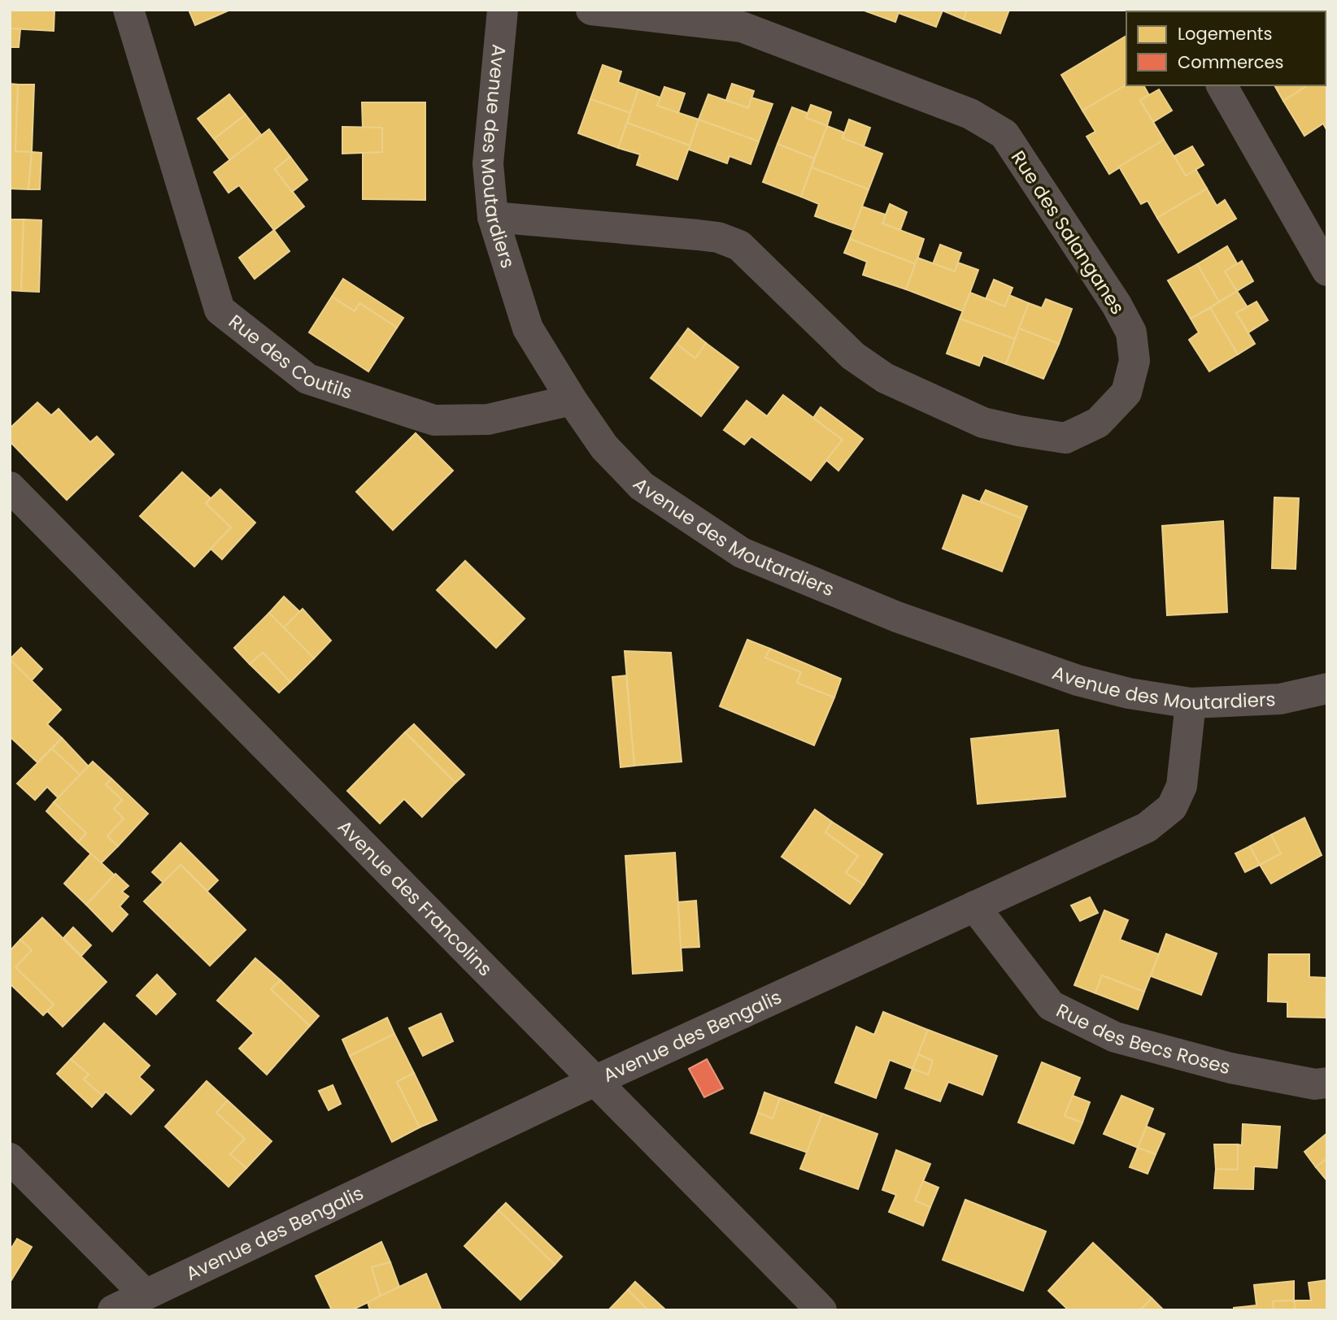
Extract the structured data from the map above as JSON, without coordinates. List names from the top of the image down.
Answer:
{
  "streets": {
    "street": [
      "Avenue des Moutardiers",
      "Rue des Salanganes",
      "Rue des Coutils",
      "Avenue des Francolins",
      "Avenue des Bengalis",
      "Rue des Becs Roses"
    ]
  },
  "crossings": [
    ["Avenue des Moutardiers", "Rue des Salanganes"],
    ["Avenue des Moutardiers", "Rue des Coutils"],
    ["Avenue des Moutardiers", "Avenue des Bengalis"],
    ["Avenue des Francolins", "Avenue des Bengalis"],
    ["Avenue des Bengalis", "Rue des Becs Roses"]
  ],
  "legend": ["Logements", "Commerces"]
}
